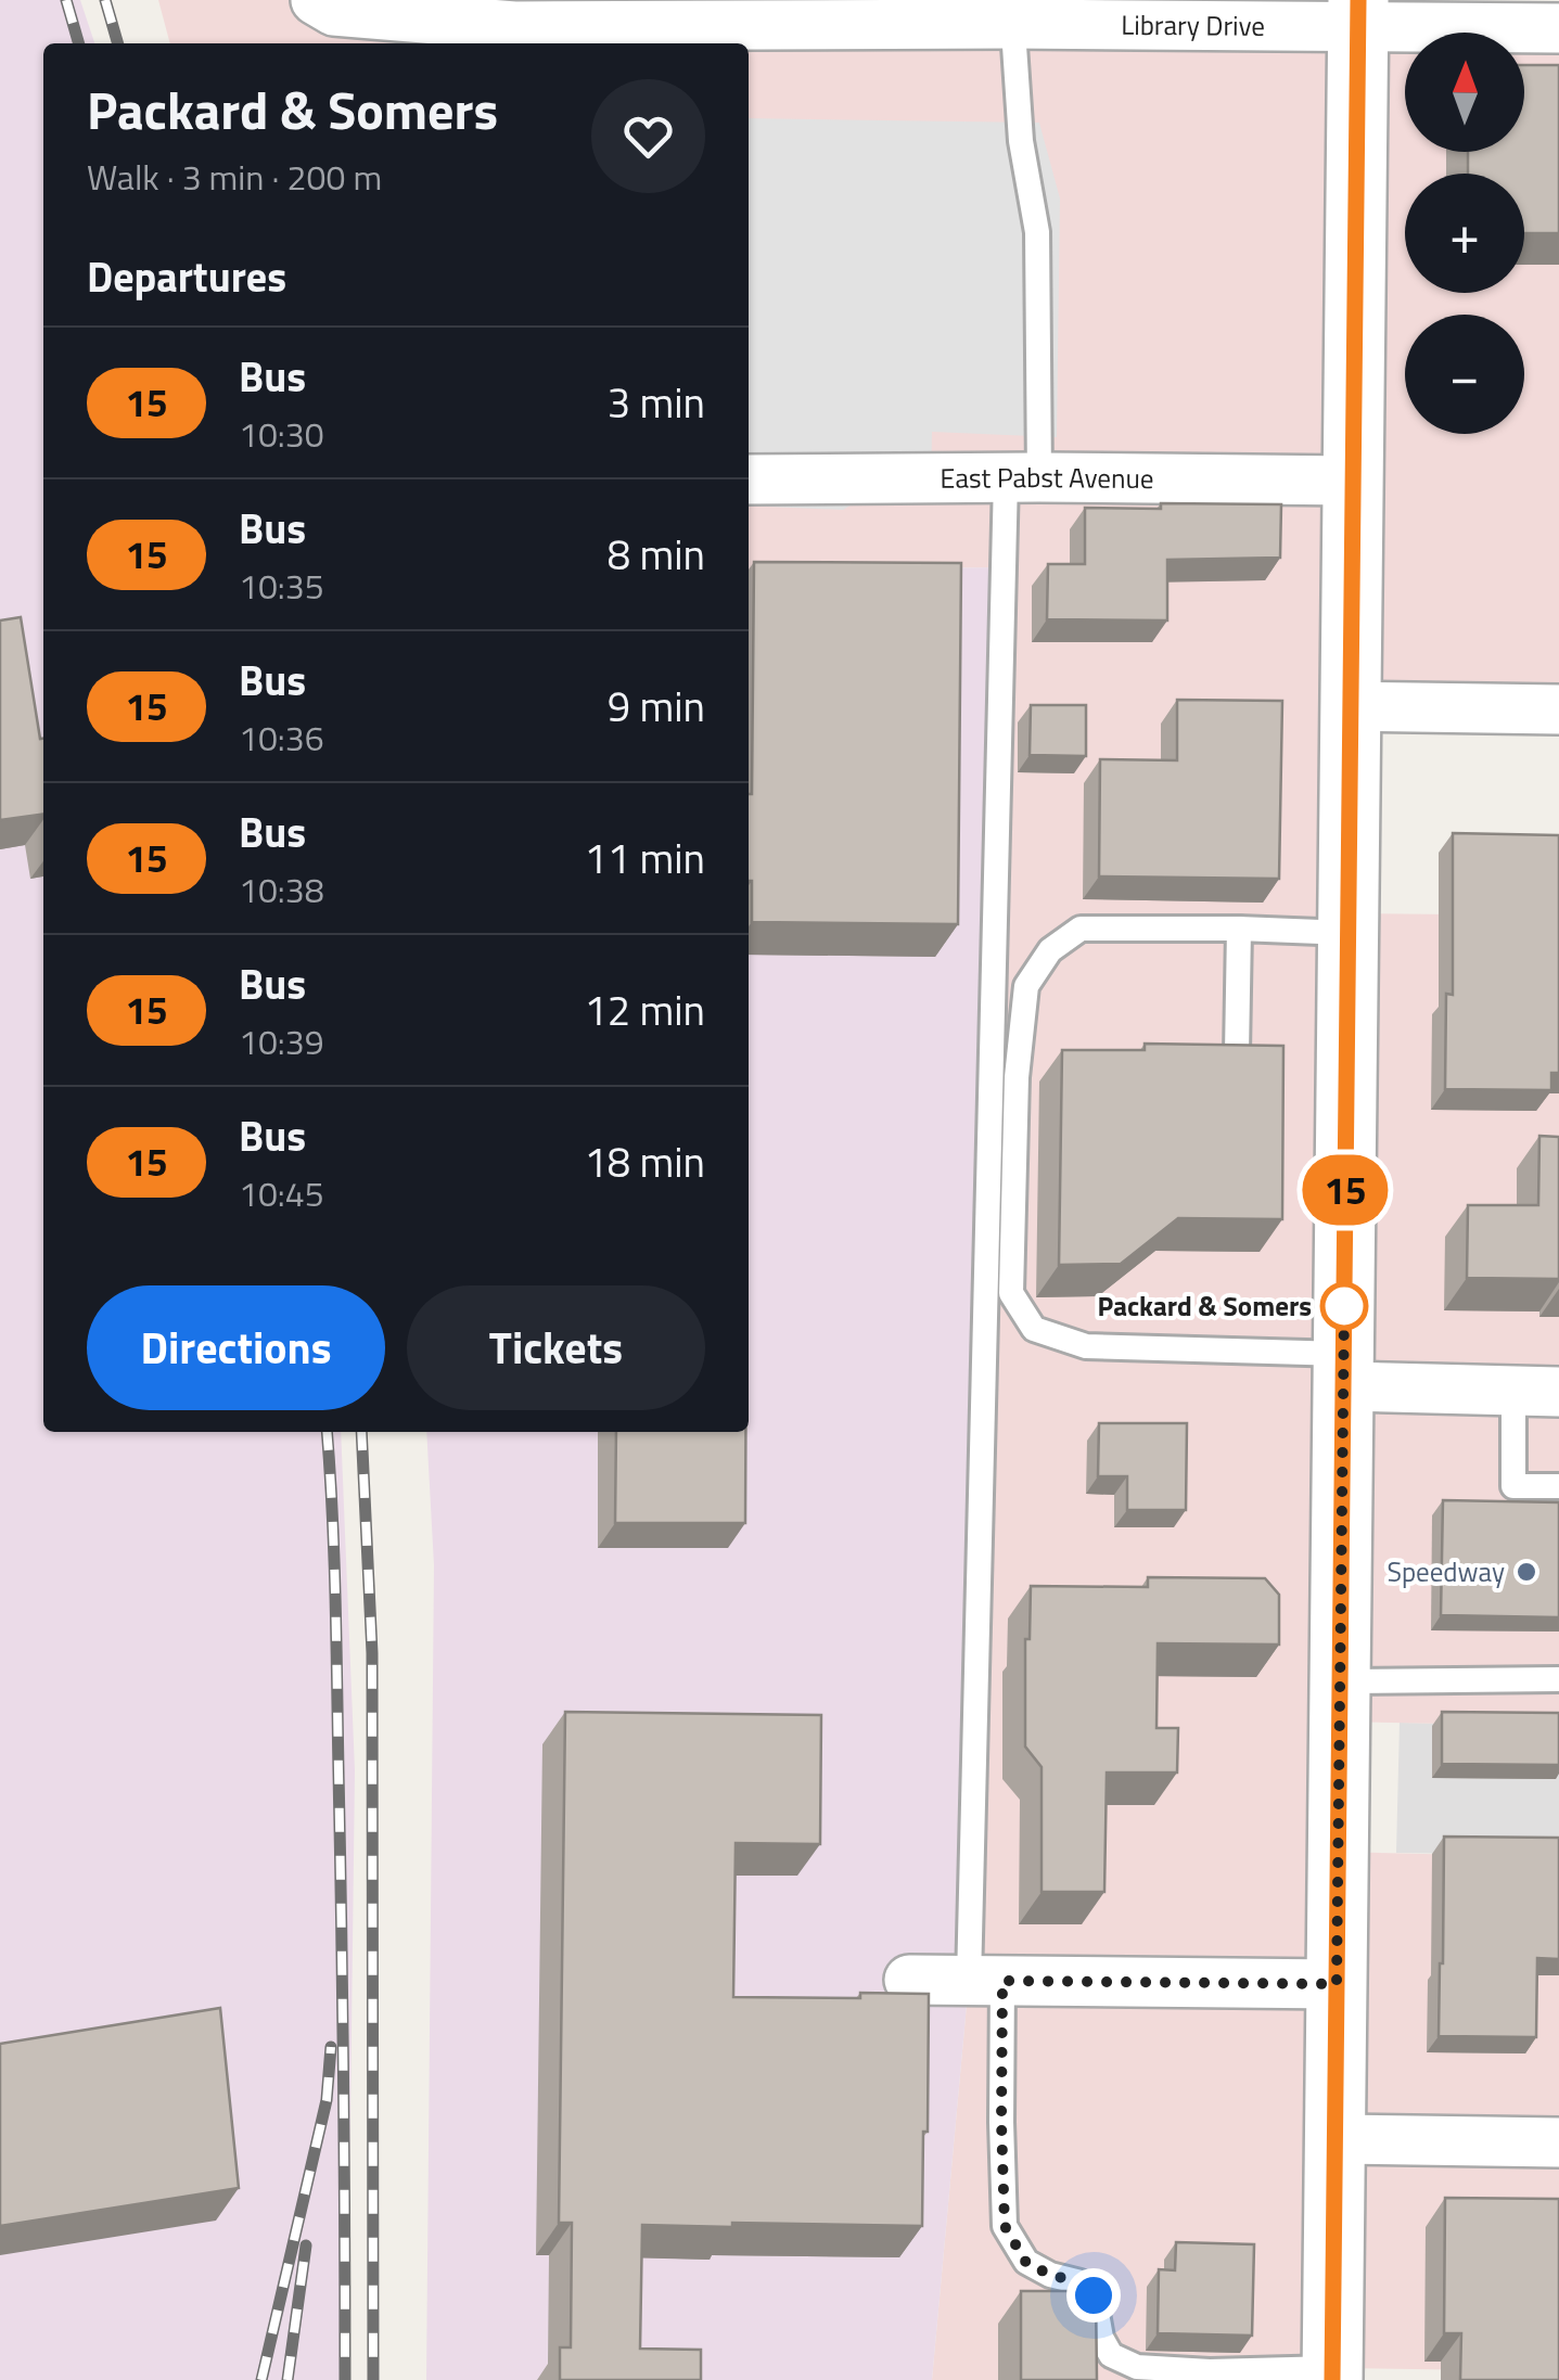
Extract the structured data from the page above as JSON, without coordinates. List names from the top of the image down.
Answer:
{
  "streets": {
    "street": ["Library Drive", "East Pabst Avenue"]
  },
  "places": ["Packard & Somers", "Speedway"],
  "lines": ["bus line 15"],
  "north": "top",
  "page": {
    "on_map": "15",
    "map_buttons": ["+", "−"],
    "heading": [
      ["Packard & Somers", "Walk · 3 min · 200 m"],
      "Departures"
    ],
    "list": [
      {
        "mark": "15",
        "name": "Bus",
        "note": "10:30",
        "value": "3 min"
      },
      {
        "mark": "15",
        "name": "Bus",
        "note": "10:35",
        "value": "8 min"
      },
      {
        "mark": "15",
        "name": "Bus",
        "note": "10:36",
        "value": "9 min"
      },
      {
        "mark": "15",
        "name": "Bus",
        "note": "10:38",
        "value": "11 min"
      },
      {
        "mark": "15",
        "name": "Bus",
        "note": "10:39",
        "value": "12 min"
      },
      {
        "mark": "15",
        "name": "Bus",
        "note": "10:45",
        "value": "18 min"
      }
    ],
    "buttons": ["Directions", "Tickets"]
  }
}
